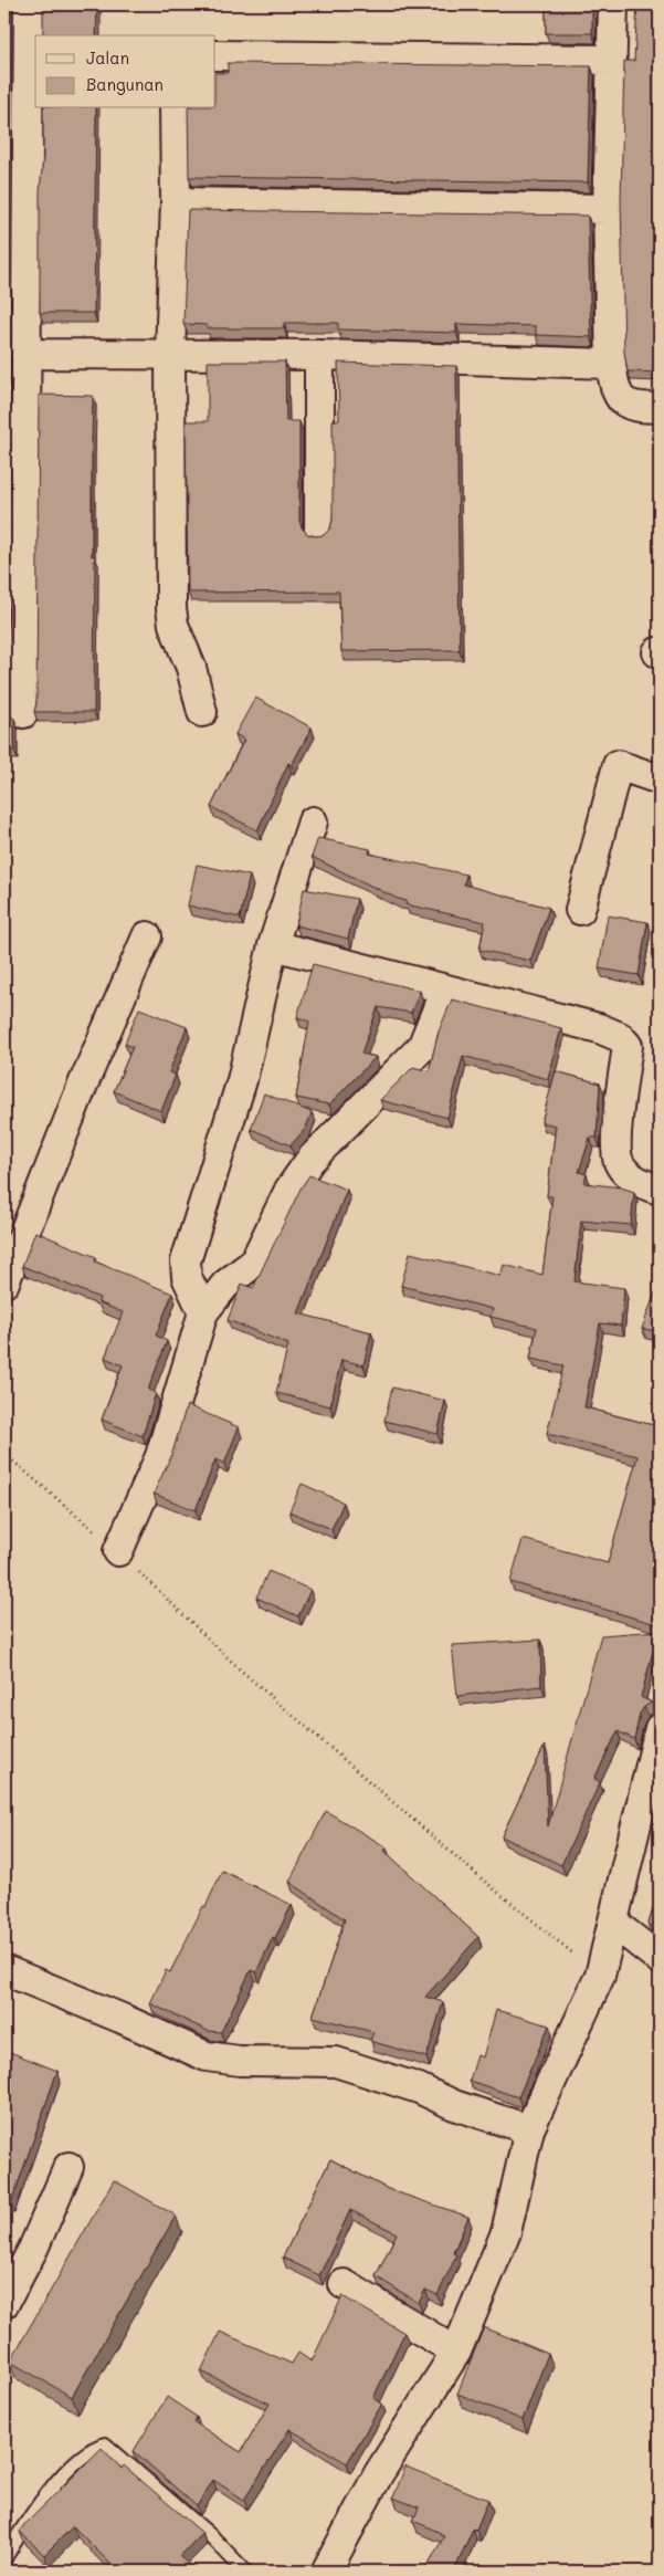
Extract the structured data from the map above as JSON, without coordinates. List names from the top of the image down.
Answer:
{
  "legend": ["Jalan", "Bangunan"]
}
